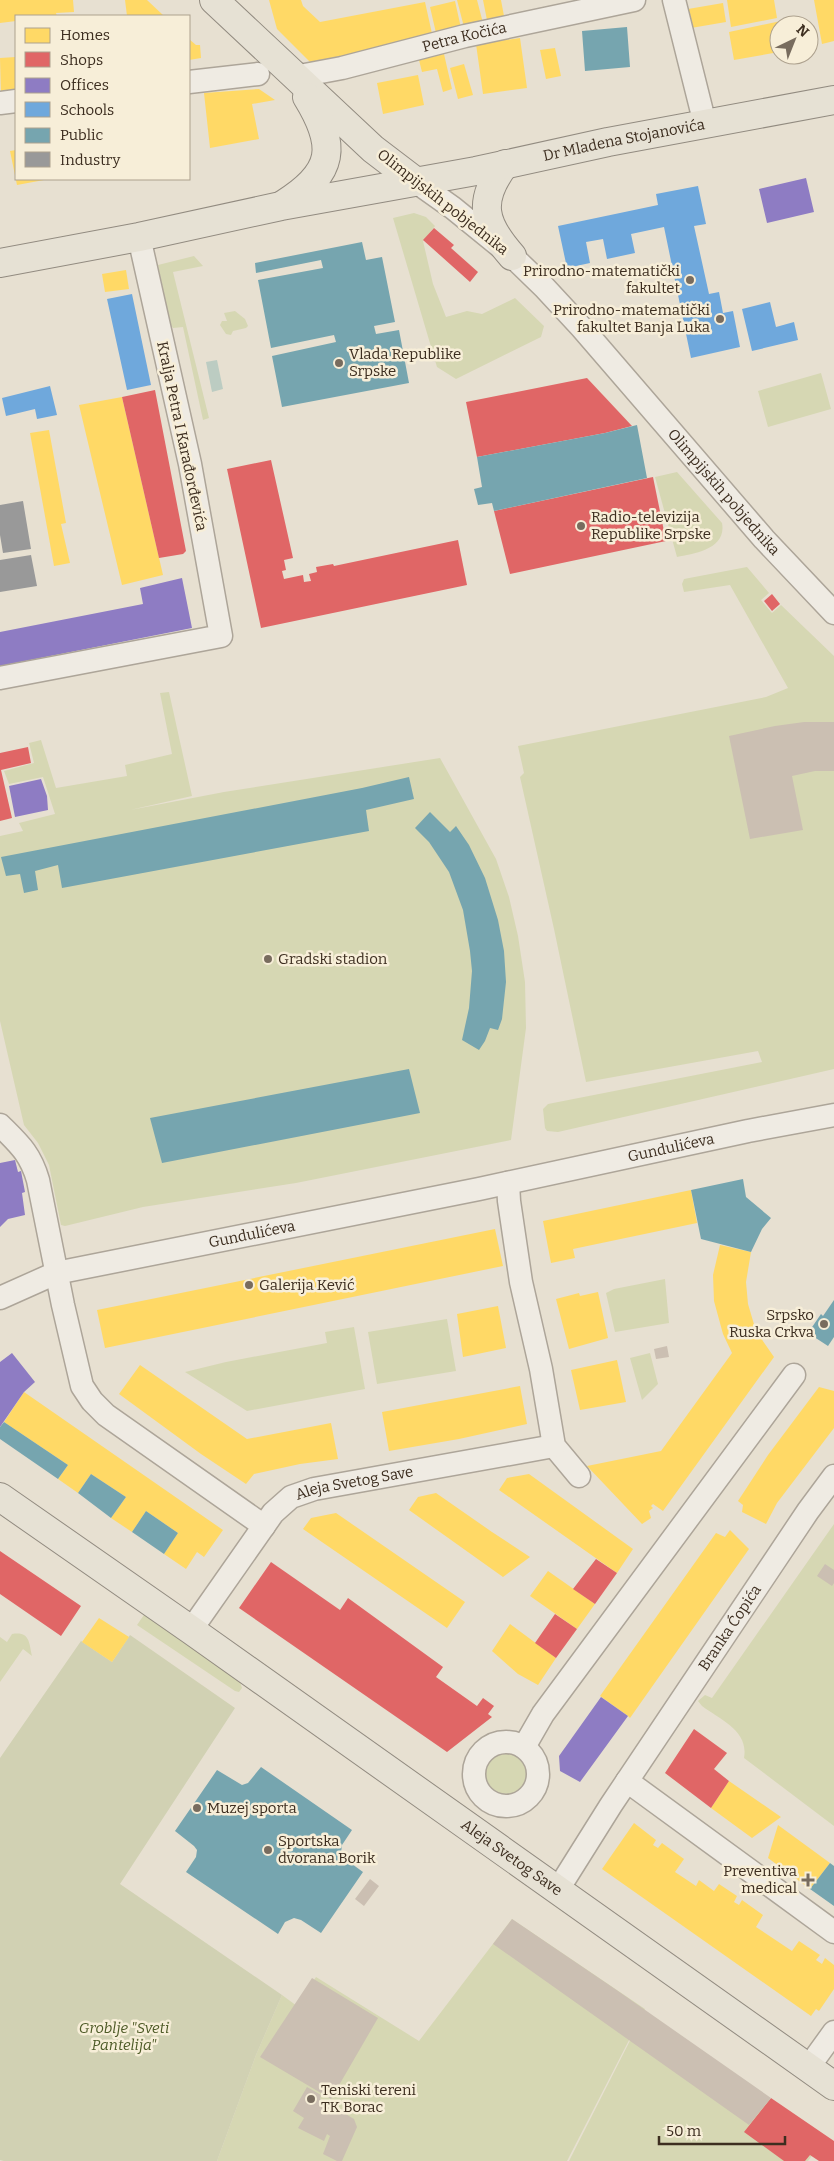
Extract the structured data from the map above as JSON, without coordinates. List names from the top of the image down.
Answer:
{
  "streets": {
    "main road": ["Dr Mladena Stojanovića", "Olimpijskih pobjednika", "Aleja Svetog Save"],
    "street": [
      "Petra Kočića",
      "Kralja Petra I Karađorđevića",
      "Gundulićeva",
      "Branka Ćopića"
    ]
  },
  "crossings": [
    ["Petra Kočića", "Olimpijskih pobjednika"],
    ["Dr Mladena Stojanovića", "Olimpijskih pobjednika"],
    ["Aleja Svetog Save", "Branka Ćopića"]
  ],
  "parks": ["Groblje \"Sveti Pantelija\""],
  "places": {
    "other": [
      "Prirodno-matematički fakultet",
      "Prirodno-matematički fakultet Banja Luka",
      "Vlada Republike Srpske",
      "Radio-televizija Republike Srpske",
      "Gradski stadion",
      "Galerija Kević",
      "Srpsko Ruska Crkva",
      "Muzej sporta",
      "Sportska dvorana Borik",
      "Teniski tereni TK Borac"
    ],
    "health": ["Preventiva medical"]
  },
  "legend": [
    "Homes",
    "Shops",
    "Offices",
    "Schools",
    "Public",
    "Industry"
  ],
  "scale_bar": "50 m",
  "north": "top right"
}
